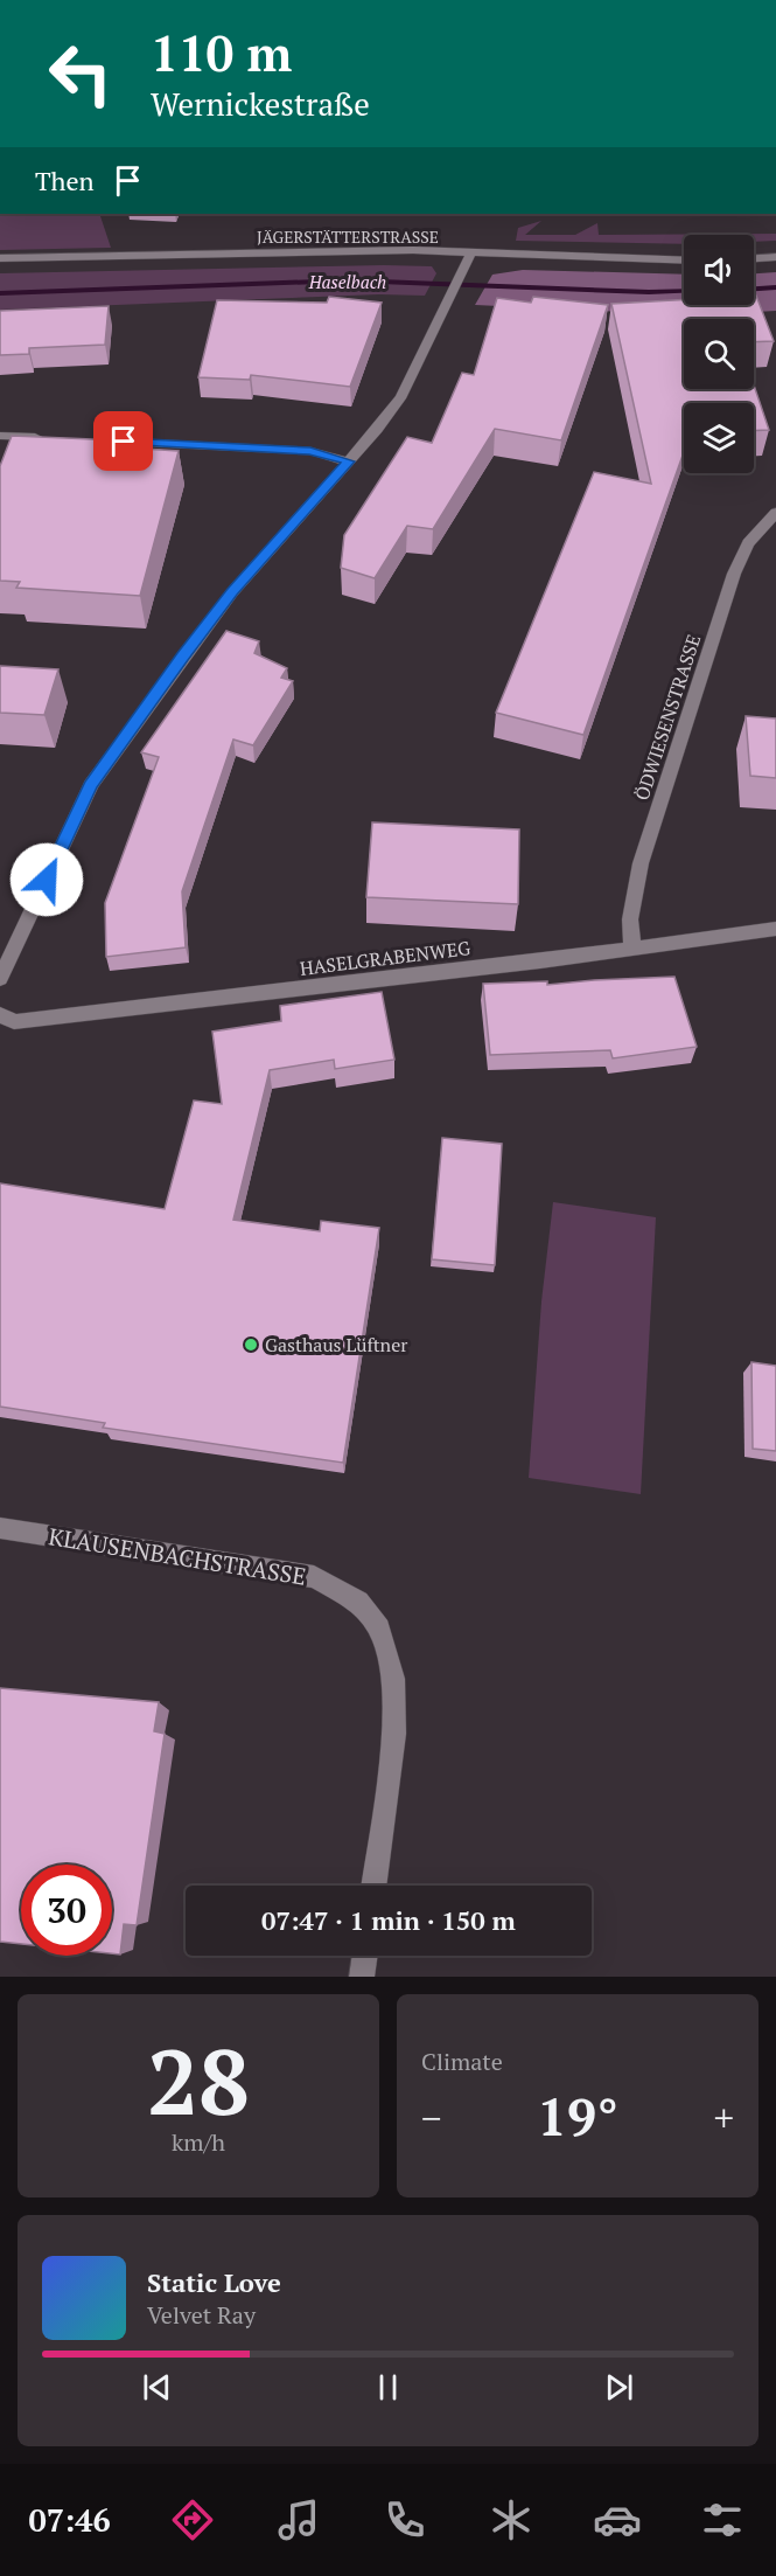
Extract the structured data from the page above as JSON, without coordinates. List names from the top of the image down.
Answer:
{
  "streets": {
    "street": [
      "JÄGERSTÄTTERSTRASSE",
      "ÖDWIESENSTRASSE",
      "HASELGRABENWEG",
      "KLAUSENBACHSTRASSE"
    ]
  },
  "crossings": [
    ["ÖDWIESENSTRASSE", "HASELGRABENWEG"]
  ],
  "water": ["Haselbach"],
  "places": ["Gasthaus Lüftner"],
  "page": {
    "turn": ["110 m", "Wernickestraße"],
    "then": "Then",
    "limit": "30",
    "trip": "07:47 · 1 min · 150 m",
    "tile": [
      ["28", "km/h"],
      "Climate"
    ],
    "heat": ["−", "19°", "+"],
    "song": ["Static Love", "Velvet Ray"],
    "tabs": "07:46"
  }
}
